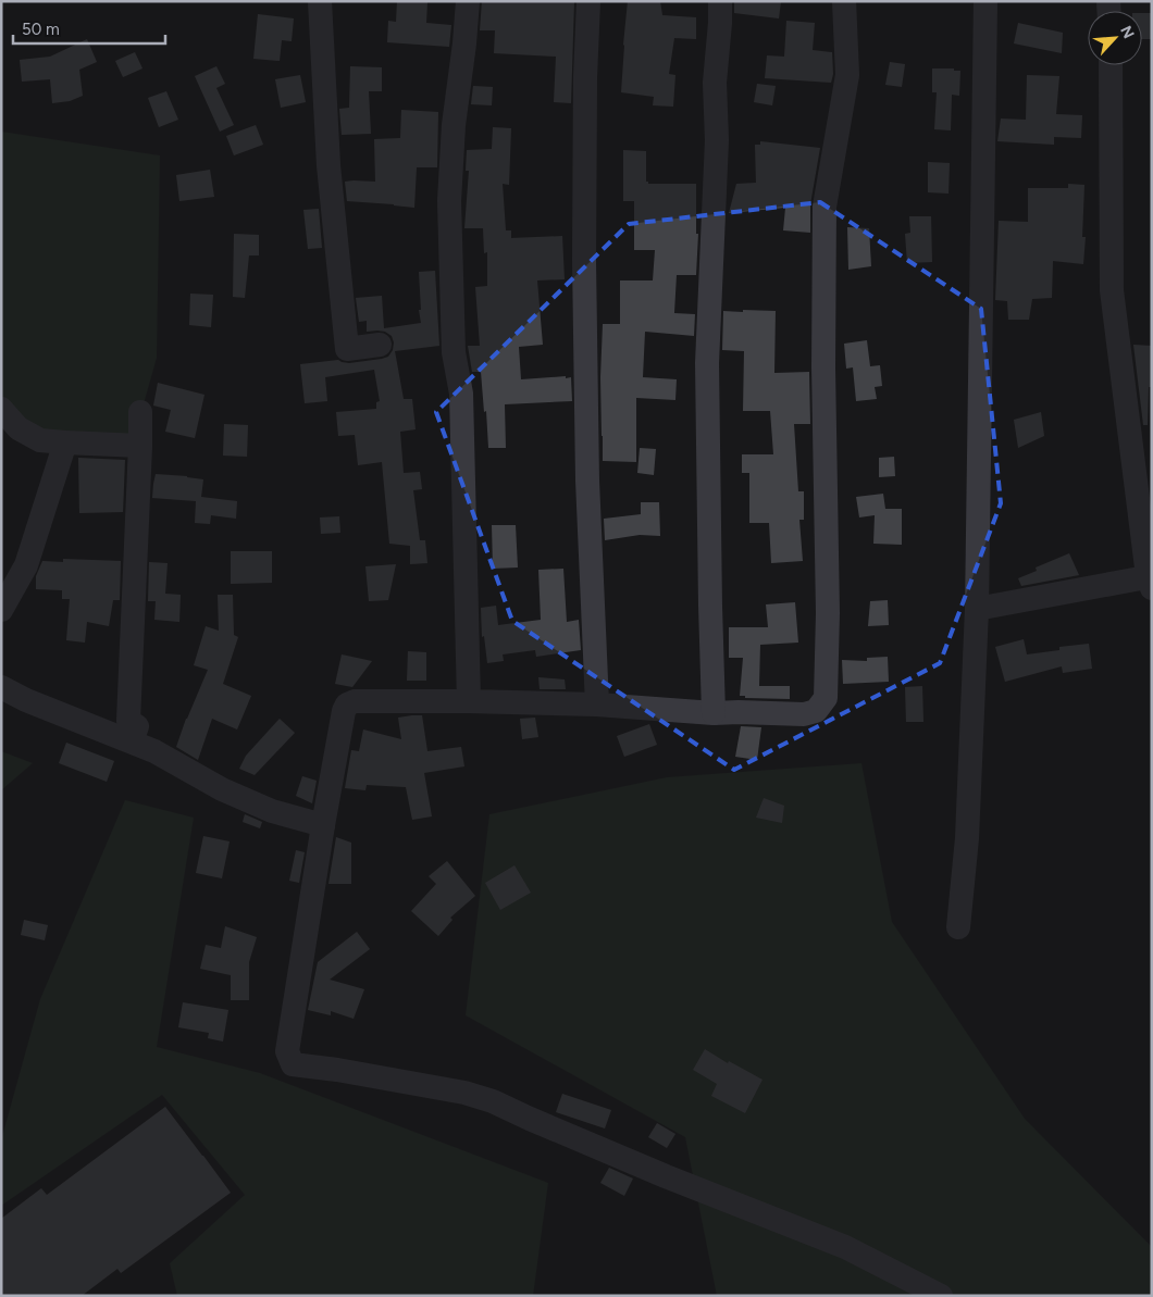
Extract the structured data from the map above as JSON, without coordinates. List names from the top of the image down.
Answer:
{
  "scale_bar": "50 m",
  "north": "top right"
}
